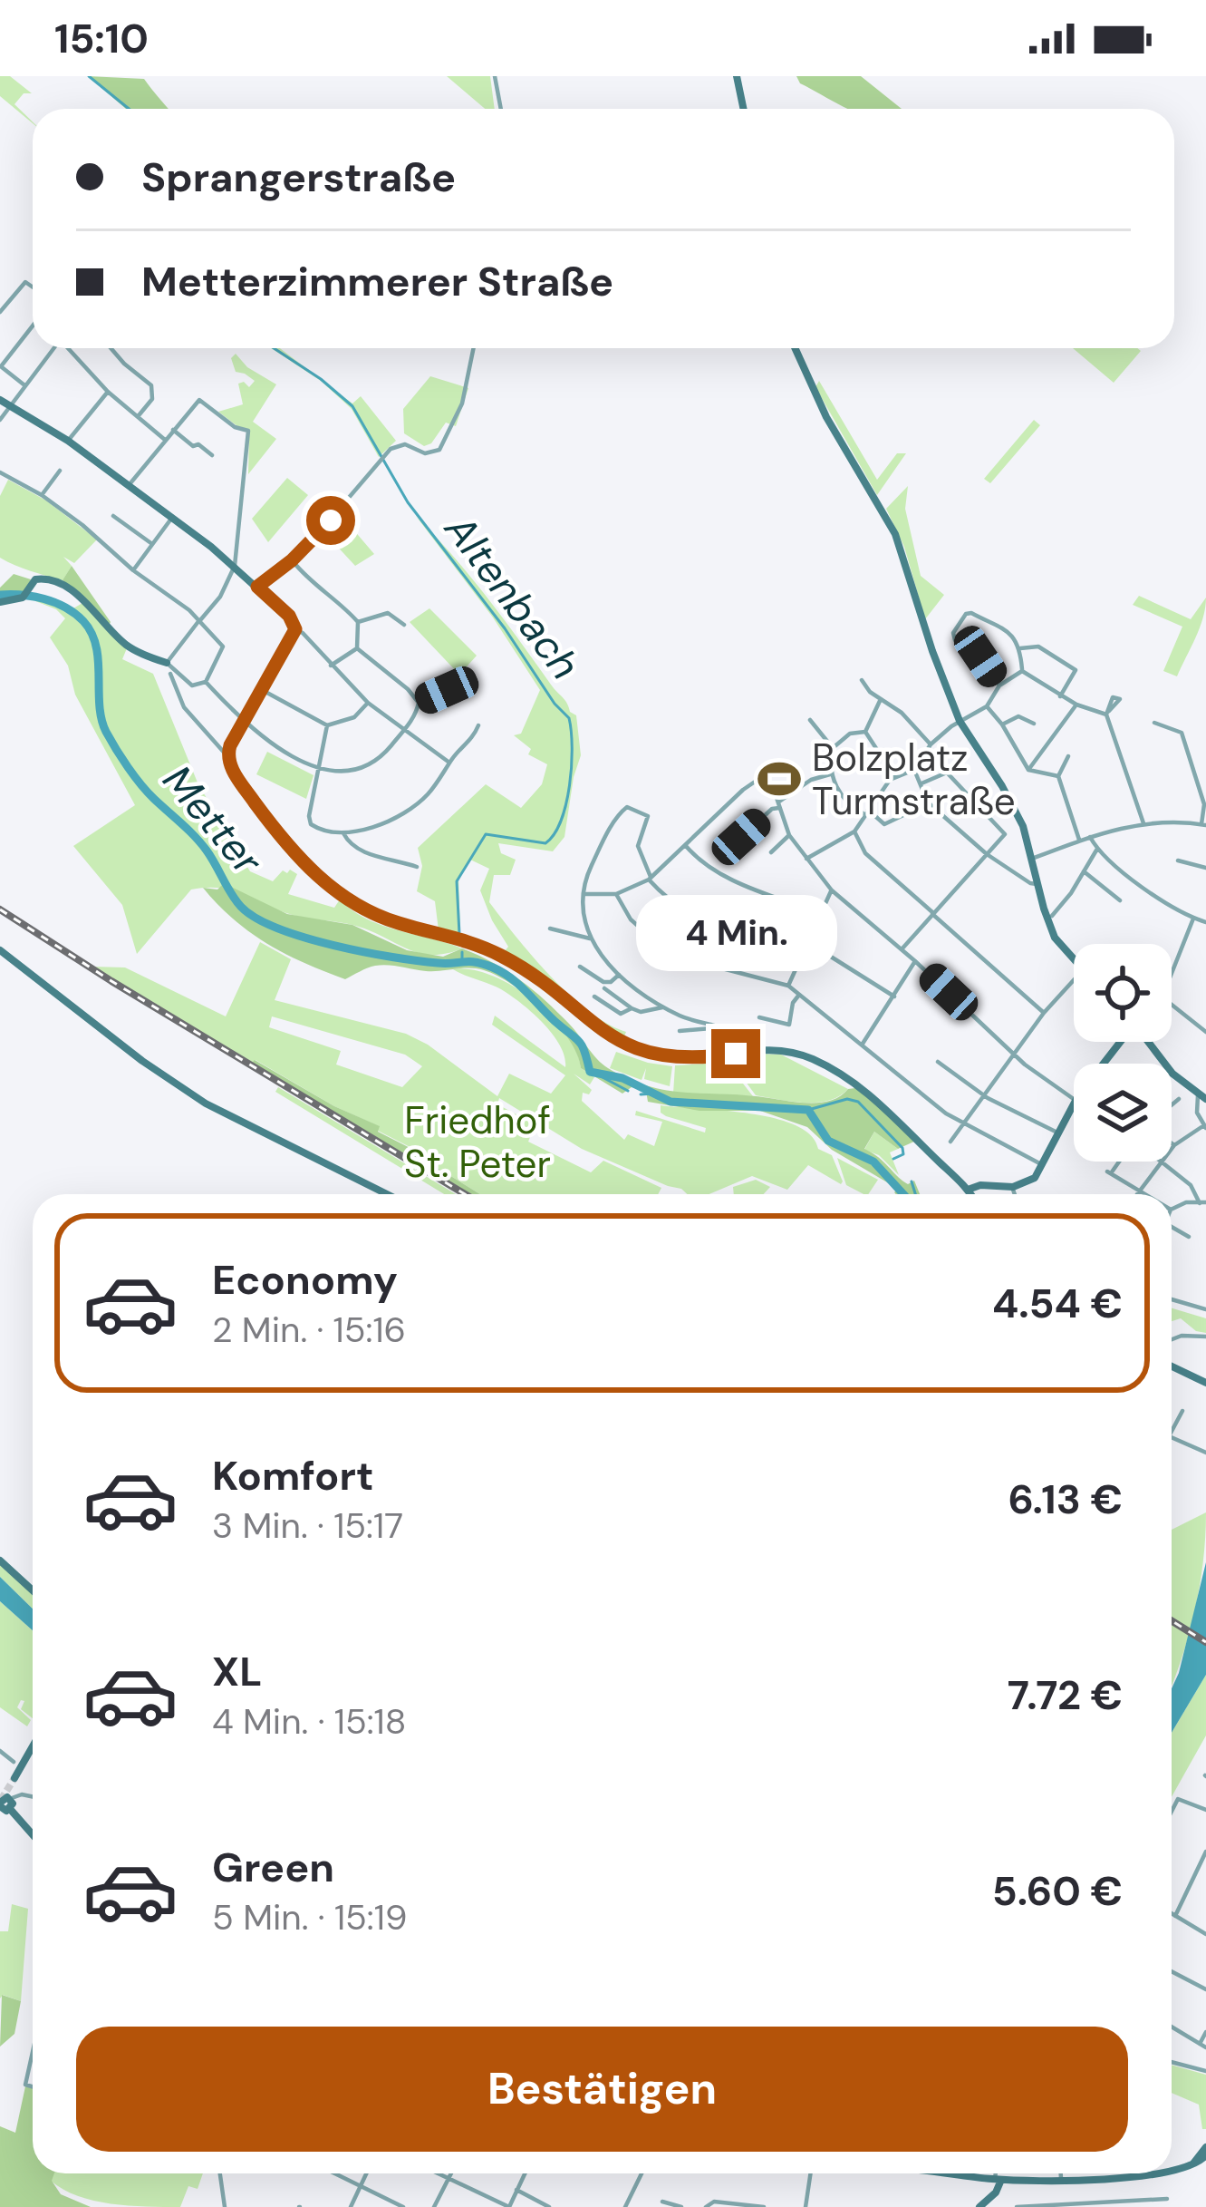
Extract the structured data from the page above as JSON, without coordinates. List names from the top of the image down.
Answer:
{
  "water": ["Altenbach", "Metter"],
  "parks": ["Friedhof St. Peter"],
  "places": {
    "sports": ["Bolzplatz Turmstraße"]
  },
  "page": {
    "status": "15:10",
    "banner": ["Sprangerstraße", "Metterzimmerer Straße"],
    "bubble": "4 Min.",
    "list": [
      {
        "name": "Economy",
        "note": "2 Min. · 15:16",
        "value": "4.54 €"
      },
      {
        "name": "Komfort",
        "note": "3 Min. · 15:17",
        "value": "6.13 €"
      },
      {
        "name": "XL",
        "note": "4 Min. · 15:18",
        "value": "7.72 €"
      },
      {
        "name": "Green",
        "note": "5 Min. · 15:19",
        "value": "5.60 €"
      }
    ],
    "buttons": "Bestätigen"
  }
}
